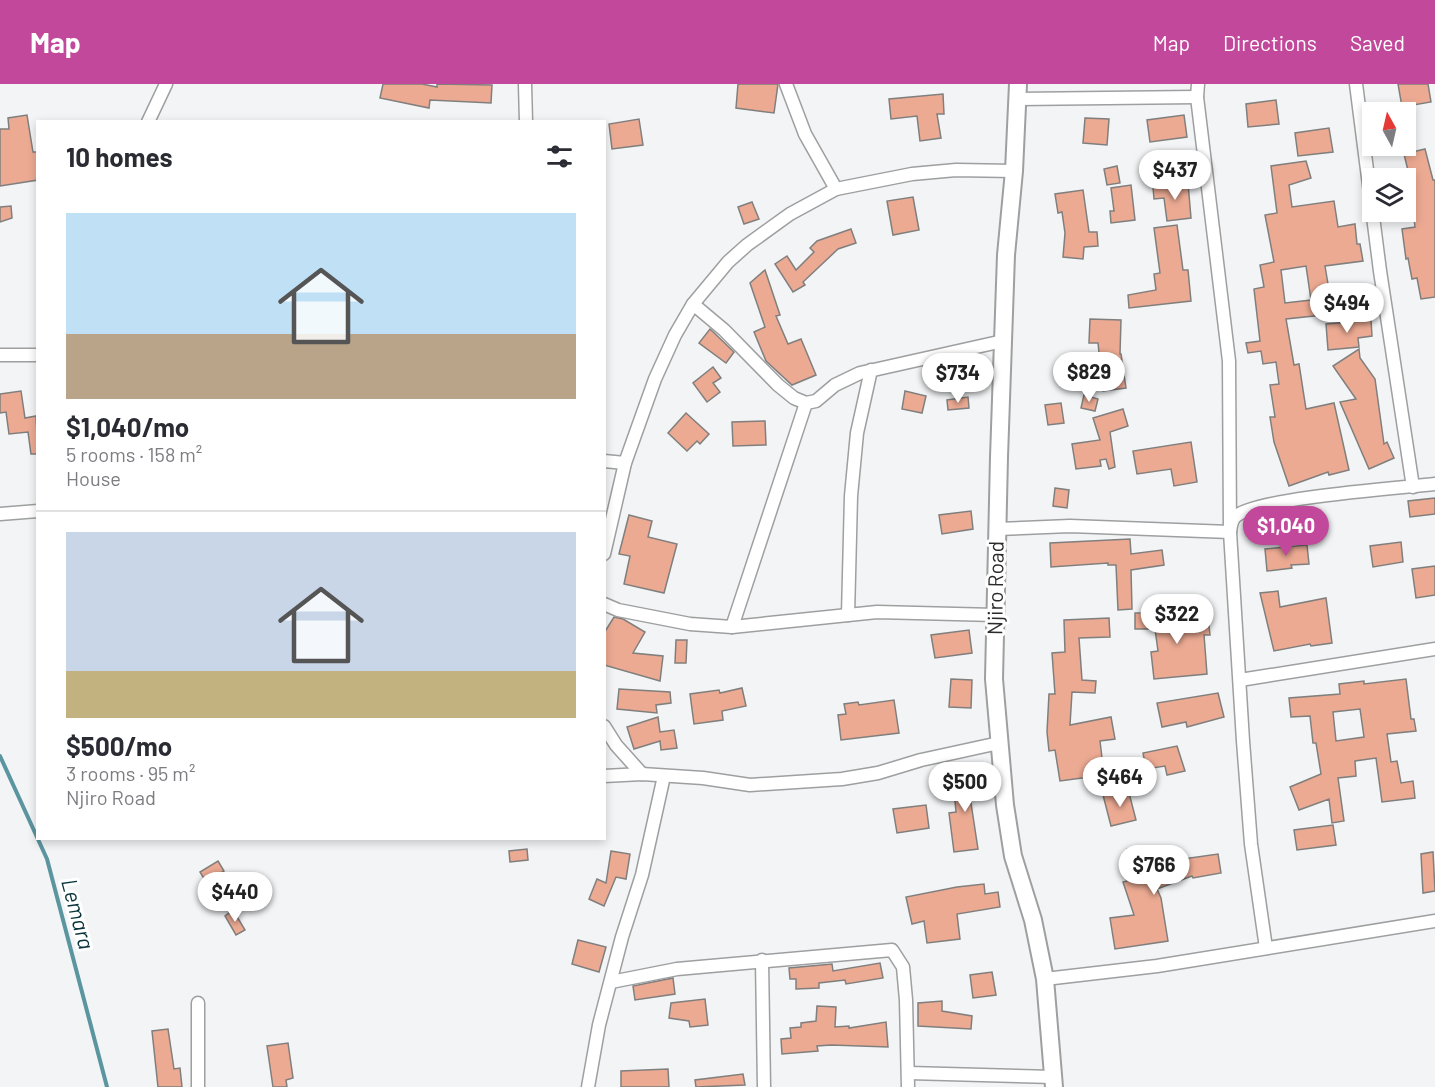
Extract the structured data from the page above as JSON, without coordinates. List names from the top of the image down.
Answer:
{
  "streets": {
    "street": ["Njiro Road"]
  },
  "water": ["Lemara"],
  "north": "top",
  "page": {
    "header": "Map",
    "nav": ["Map", "Directions", "Saved"],
    "heading": "10 homes",
    "price": [
      "$437",
      "$494",
      "$829",
      "$734",
      "$1,040",
      "$322",
      "$464",
      "$500",
      "$766",
      "$440"
    ],
    "list": [
      {
        "name": "$1,040/mo",
        "note": "5 rooms · 158 m² · House"
      },
      {
        "name": "$500/mo",
        "note": "3 rooms · 95 m² · Njiro Road"
      }
    ]
  }
}
